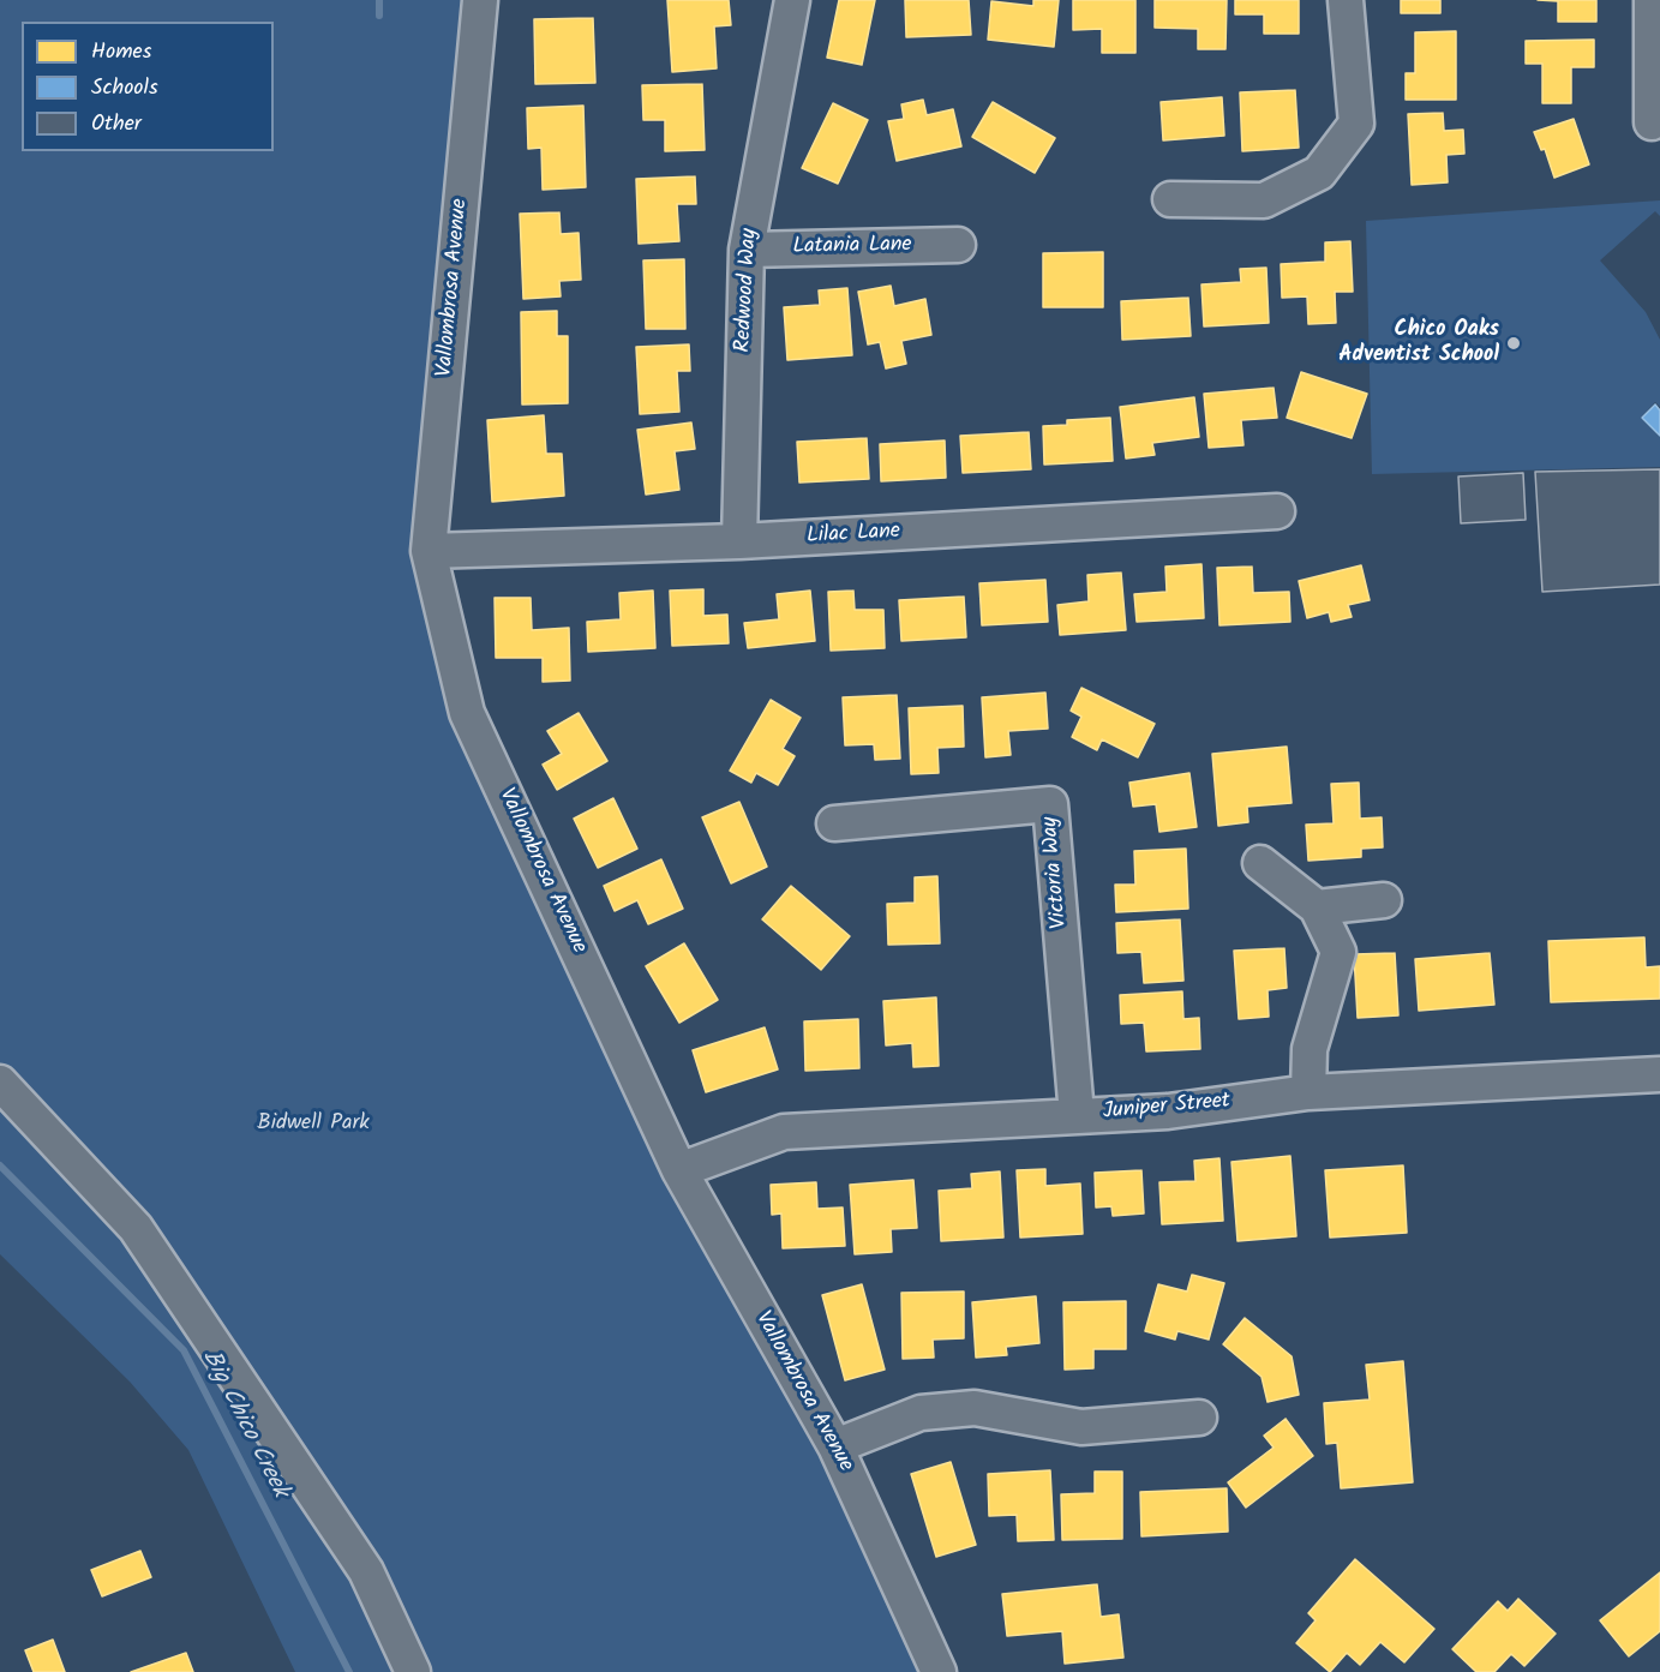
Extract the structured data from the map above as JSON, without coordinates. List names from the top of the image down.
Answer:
{
  "streets": {
    "street": [
      "Latania Lane",
      "Vallombrosa Avenue",
      "Redwood Way",
      "Lilac Lane",
      "Victoria Way",
      "Juniper Street"
    ]
  },
  "crossings": [
    ["Latania Lane", "Redwood Way"],
    ["Vallombrosa Avenue", "Lilac Lane"],
    ["Vallombrosa Avenue", "Juniper Street"],
    ["Redwood Way", "Lilac Lane"],
    ["Victoria Way", "Juniper Street"]
  ],
  "water": ["Big Chico Creek"],
  "parks": ["Bidwell Park"],
  "places": ["Chico Oaks Adventist School"],
  "legend": ["Homes", "Schools", "Other"]
}
